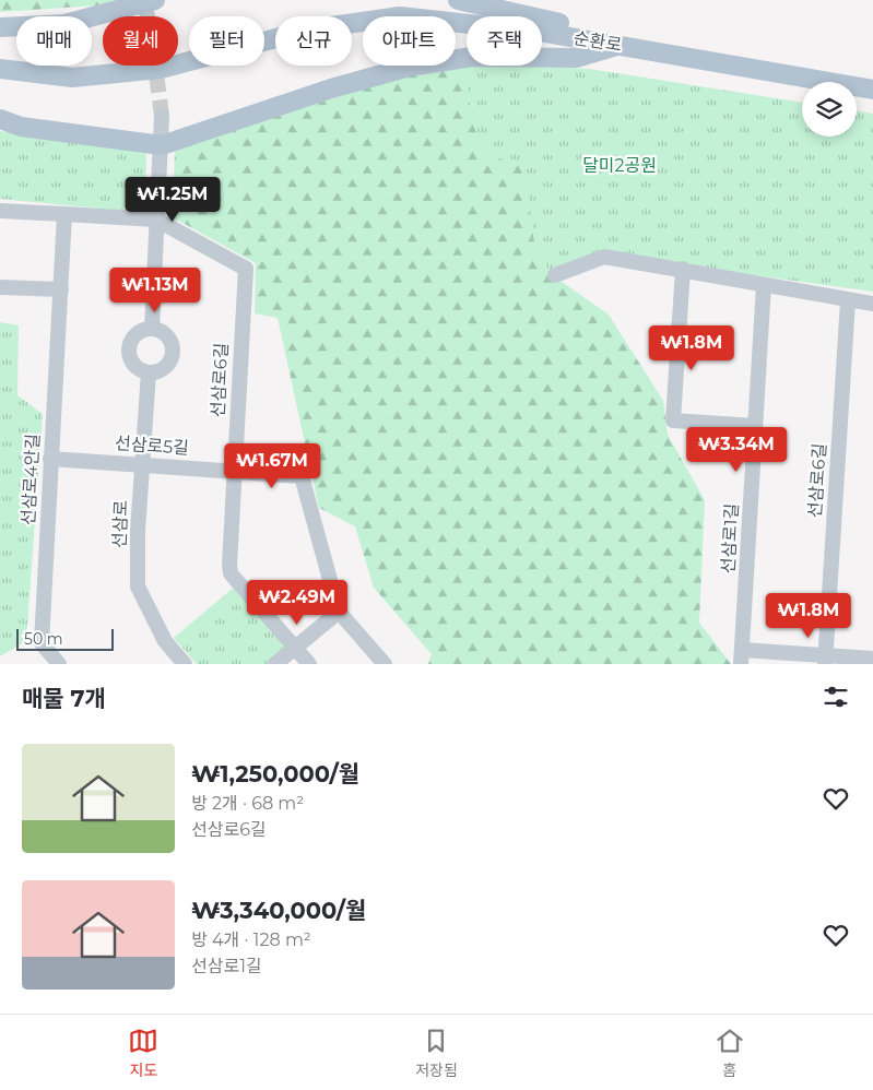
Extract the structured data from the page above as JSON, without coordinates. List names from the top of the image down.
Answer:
{
  "streets": {
    "main road": ["순환로"],
    "street": [
      "선삼로6길",
      "선삼로5길",
      "선삼로4안길",
      "선삼로",
      "선삼로1길"
    ]
  },
  "crossings": [
    ["선삼로6길", "선삼로5길"],
    ["선삼로5길", "선삼로4안길"],
    ["선삼로5길", "선삼로"]
  ],
  "parks": ["달미2공원"],
  "scale_bar": "50 m",
  "page": {
    "chip": [
      "매매",
      "월세",
      "필터",
      "신규",
      "아파트",
      "주택"
    ],
    "price": [
      "₩1.25M",
      "₩1.13M",
      "₩1.8M",
      "₩3.34M",
      "₩1.67M",
      "₩2.49M",
      "₩1.8M"
    ],
    "scale": "50 m",
    "heading": "매물 7개",
    "list": [
      {
        "name": "₩1,250,000/월",
        "note": "방 2개 · 68 m² · 선삼로6길"
      },
      {
        "name": "₩3,340,000/월",
        "note": "방 4개 · 128 m² · 선삼로1길"
      }
    ],
    "tabs": ["지도", "저장됨", "홈"]
  }
}
